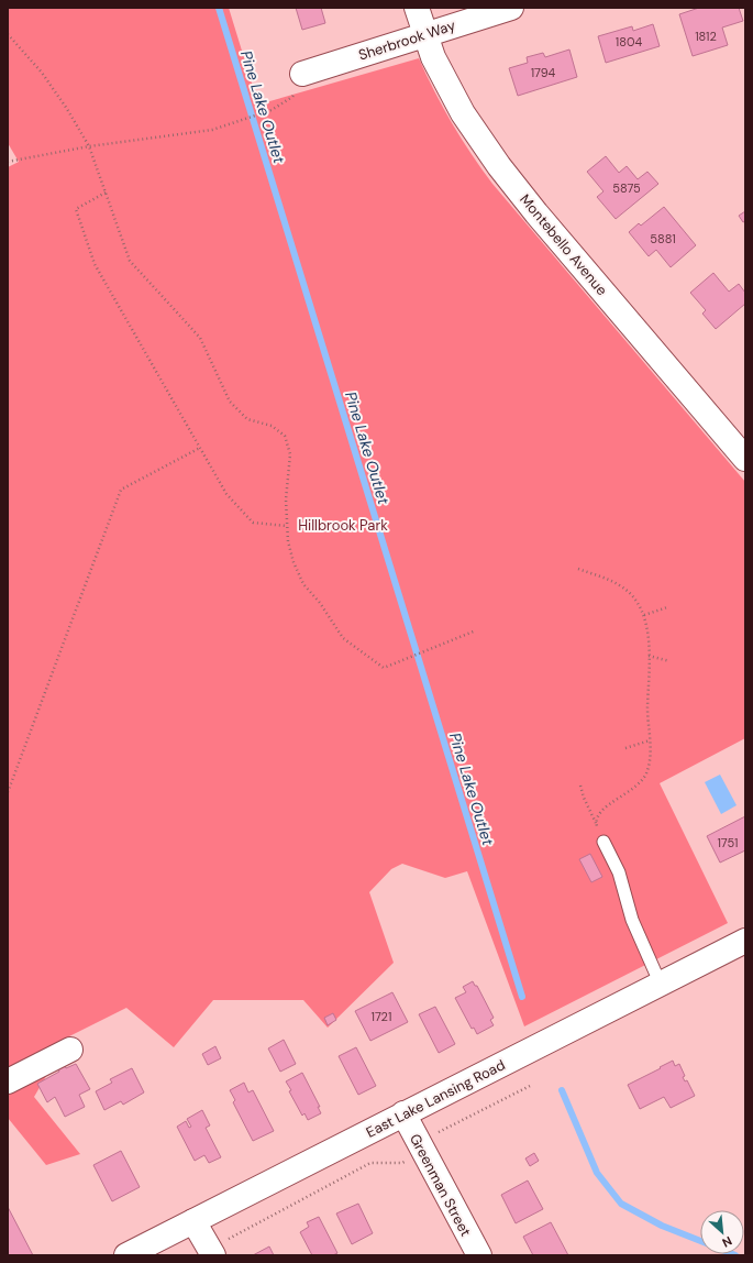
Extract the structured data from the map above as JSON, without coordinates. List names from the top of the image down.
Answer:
{
  "streets": {
    "street": [
      "Sherbrook Way",
      "Montebello Avenue",
      "East Lake Lansing Road",
      "Greenman Street"
    ]
  },
  "crossings": [
    ["Sherbrook Way", "Montebello Avenue"],
    ["East Lake Lansing Road", "Greenman Street"]
  ],
  "water": ["Pine Lake Outlet"],
  "parks": ["Hillbrook Park"],
  "house_numbers": [
    "1812",
    "1804",
    "1794",
    "5875",
    "5881",
    "1751",
    "1721"
  ],
  "north": "bottom right"
}
